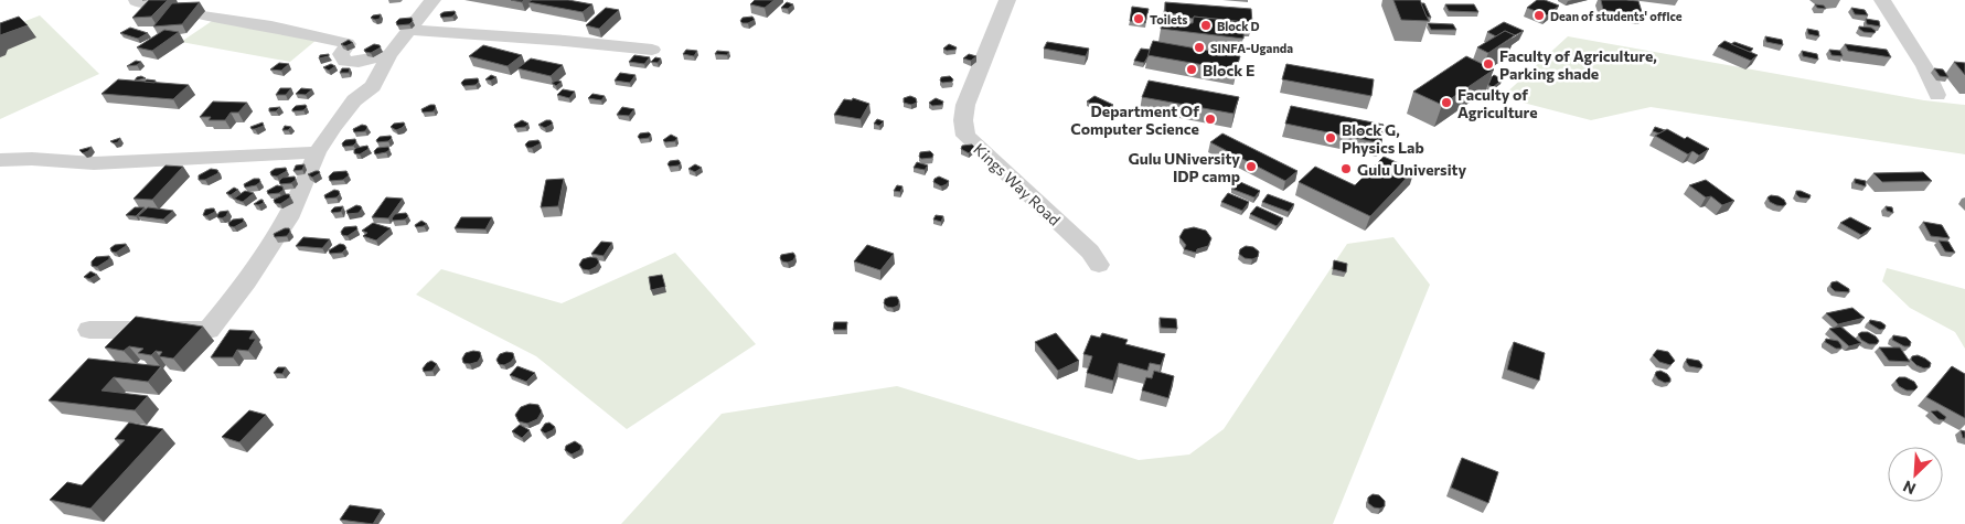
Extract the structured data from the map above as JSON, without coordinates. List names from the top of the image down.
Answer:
{
  "streets": {
    "street": ["Kings Way Road"]
  },
  "places": [
    "Dean of students' office",
    "Toilets",
    "Block D",
    "SINFA-Uganda",
    "Faculty of Agriculture, Parking shade",
    "Block E",
    "Faculty of Agriculture",
    "Department Of Computer Science",
    "Block G, Physics Lab",
    "Gulu UNiversity IDP camp",
    "Gulu University"
  ],
  "north": "bottom left"
}
